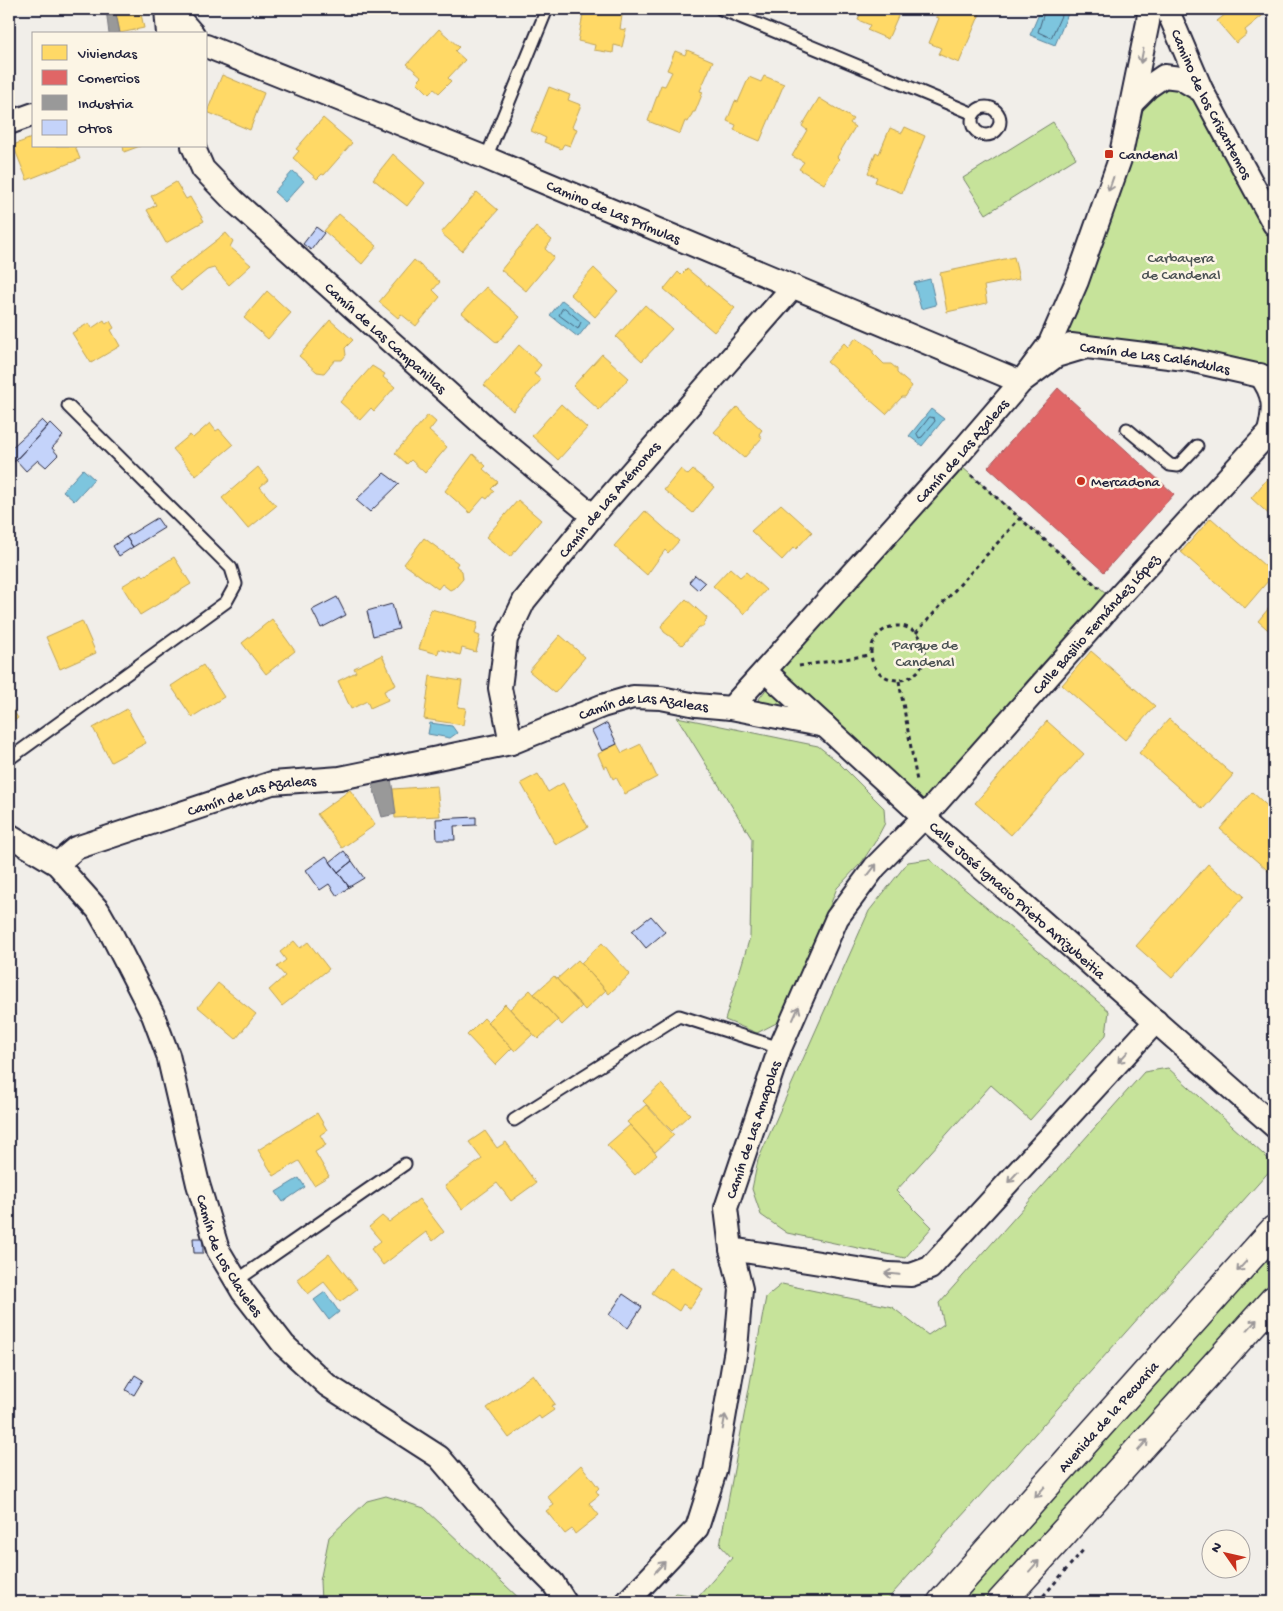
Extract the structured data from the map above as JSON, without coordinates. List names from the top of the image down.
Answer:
{
  "streets": {
    "street": [
      "Camino de los Crisantemos",
      "Camino de Las Prímulas",
      "Camín de Las Campanillas",
      "Camín de Las Caléndulas",
      "Camín de Las Azaleas",
      "Camín de Las Anémonas",
      "Calle Basilio Fernández López",
      "Calle José Ignacio Prieto Arrizubeitia",
      "Camín de Las Amapolas",
      "Camín de Los Claveles",
      "Avenida de la Pecuaria"
    ]
  },
  "crossings": [
    ["Camino de Las Prímulas", "Camín de Las Azaleas"],
    ["Camino de Las Prímulas", "Camín de Las Anémonas"],
    ["Camín de Las Campanillas", "Camín de Las Anémonas"],
    ["Camín de Las Caléndulas", "Camín de Las Azaleas"],
    ["Camín de Las Caléndulas", "Calle Basilio Fernández López"],
    ["Camín de Las Azaleas", "Camín de Las Anémonas"],
    ["Camín de Las Azaleas", "Calle José Ignacio Prieto Arrizubeitia"],
    ["Camín de Las Azaleas", "Camín de Los Claveles"],
    ["Calle Basilio Fernández López", "Calle José Ignacio Prieto Arrizubeitia"],
    ["Calle Basilio Fernández López", "Camín de Las Amapolas"],
    ["Calle José Ignacio Prieto Arrizubeitia", "Camín de Las Amapolas"]
  ],
  "one_way": ["Camín de Las Amapolas"],
  "parks": ["Carbayera de Candenal", "Parque de Candenal"],
  "places": {
    "transit": ["Candenal"],
    "other": ["Mercadona"]
  },
  "legend": [
    "Viviendas",
    "Comercios",
    "Industria",
    "Otros"
  ],
  "north": "top left"
}
